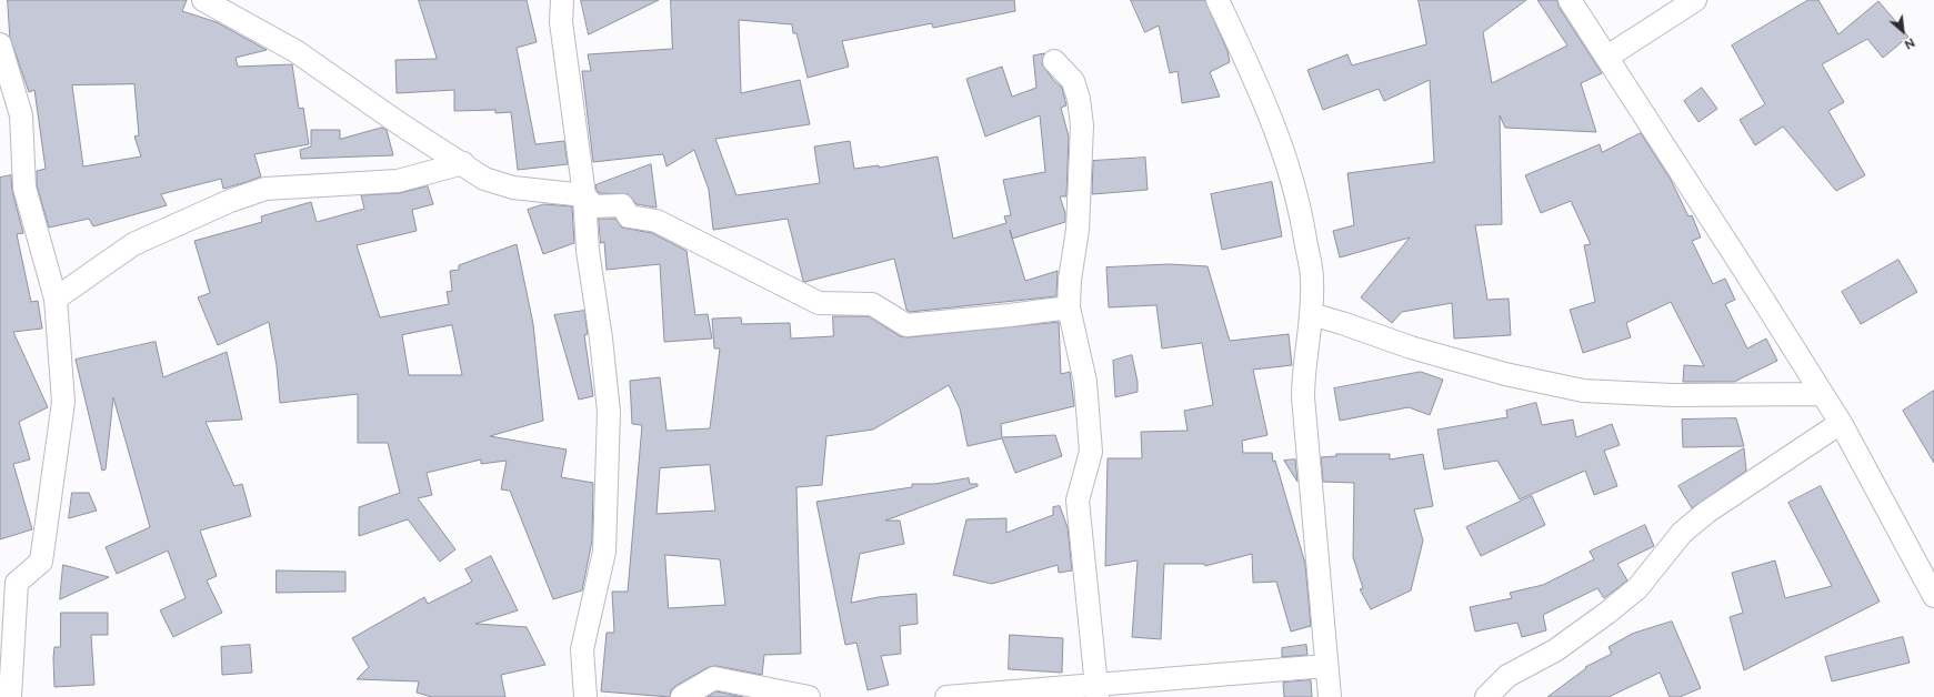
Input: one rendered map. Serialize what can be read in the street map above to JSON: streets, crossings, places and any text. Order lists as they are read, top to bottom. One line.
{"north":"bottom right"}
